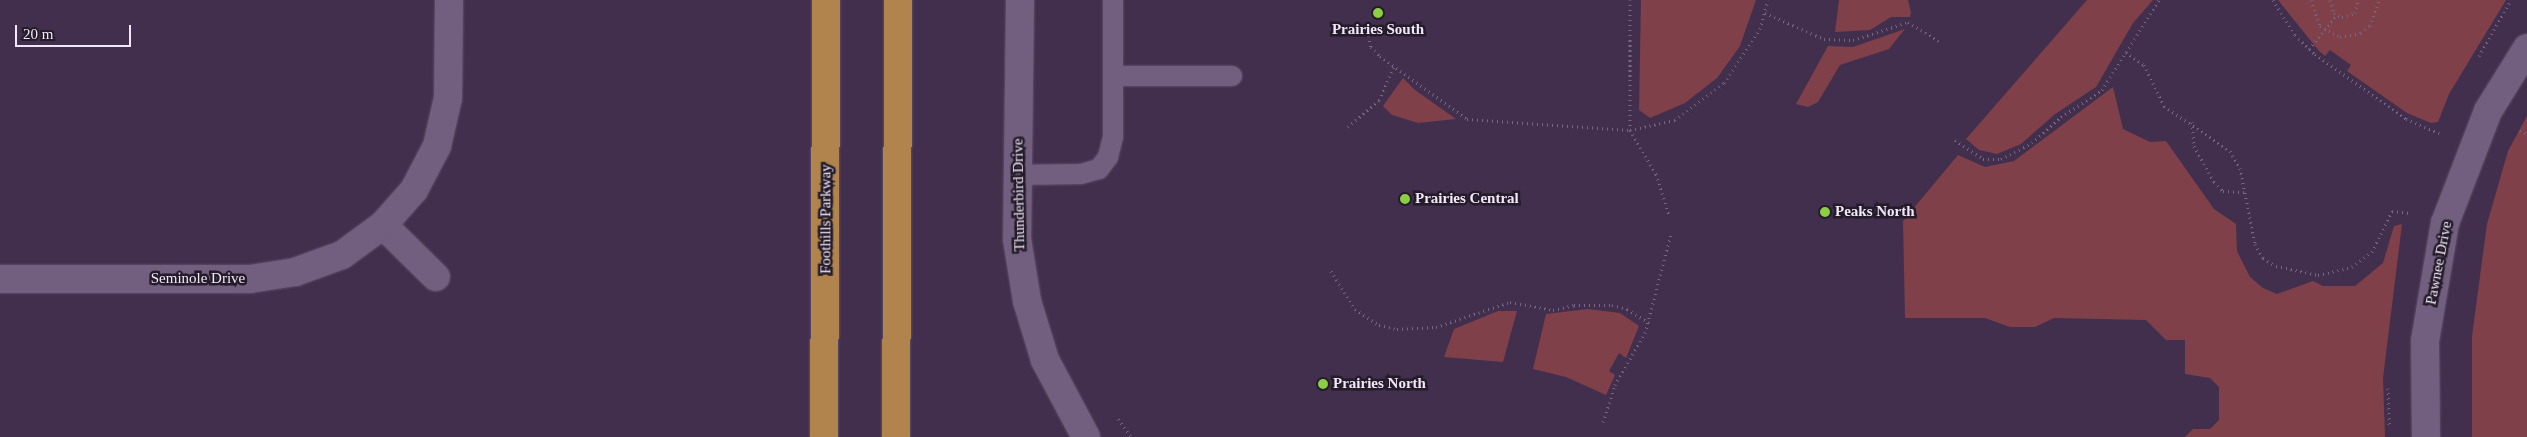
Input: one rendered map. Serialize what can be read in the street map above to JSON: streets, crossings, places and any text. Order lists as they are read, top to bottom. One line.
{"streets":{"highway":["Foothills Parkway"],"street":["Thunderbird Drive","Pawnee Drive","Seminole Drive"]},"places":["Prairies South","Prairies Central","Peaks North","Prairies North"],"scale_bar":"20 m"}
